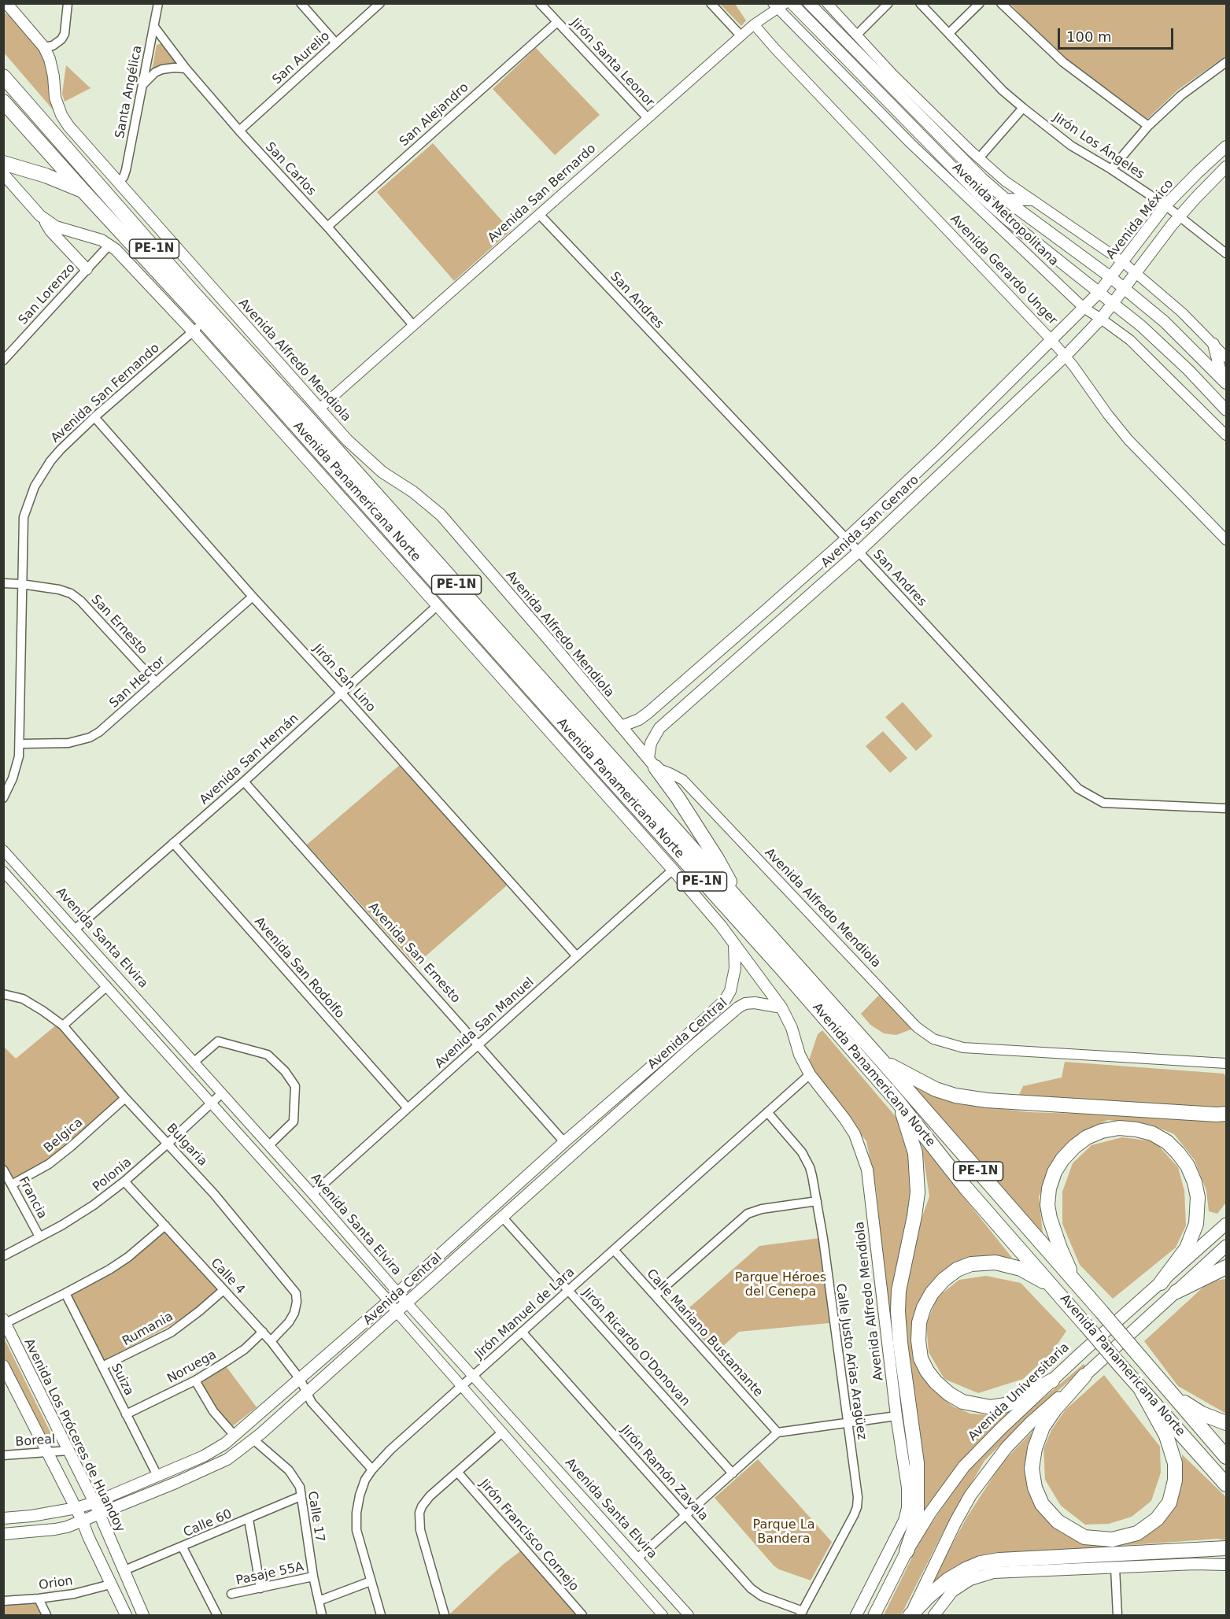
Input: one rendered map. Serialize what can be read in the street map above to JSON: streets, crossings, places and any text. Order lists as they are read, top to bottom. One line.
{"streets":{"highway":["PE-1N","Avenida Panamericana Norte"],"main road":["Avenida Metropolitana","Avenida México","Avenida Alfredo Mendiola","Avenida San Genaro","Avenida Central","Avenida Universitaria","Avenida Los Próceres de Huandoy"],"street":["San Aurelio","Jirón Santa Leonor","Santa Angélica","San Alejandro","Jirón Los Ángeles","San Carlos","Avenida San Bernardo","Avenida Gerardo Unger","San Lorenzo","San Andres","Avenida San Fernando","San Ernesto","Jirón San Lino","San Hector","Avenida San Hernán","Avenida Santa Elvira","Avenida San Ernesto","Avenida San Rodolfo","Avenida San Manuel","Belgica","Bulgaria","Polonia","Francia","Calle 4","Jirón Manuel de Lara","Rumania","Calle Mariano Bustamante","Jirón Ricardo O'Donovan","Calle Justo Arias Aragüez","Noruega","Suiza","Boreal","Jirón Ramón Zavala","Calle 17","Calle 60","Jirón Francisco Cornejo","Pasaje 55A","Orion"]},"crossings":[["San Aurelio","San Carlos"],["Jirón Santa Leonor","San Alejandro"],["Jirón Santa Leonor","Avenida San Bernardo"],["Santa Angélica","San Carlos"],["Santa Angélica","Avenida Alfredo Mendiola"],["San Alejandro","San Carlos"],["Jirón Los Ángeles","Avenida México"],["San Carlos","Avenida San Bernardo"],["Avenida San Bernardo","Avenida Metropolitana"],["Avenida San Bernardo","Avenida Gerardo Unger"],["Avenida San Bernardo","San Andres"],["Avenida San Bernardo","Avenida Alfredo Mendiola"],["Avenida Metropolitana","Avenida México"],["Avenida Metropolitana","Avenida San Genaro"],["Avenida México","Avenida San Genaro"],["Avenida Gerardo Unger","Avenida San Genaro"],["San Lorenzo","Avenida Alfredo Mendiola"],["San Andres","Avenida San Genaro"],["Avenida Alfredo Mendiola","Avenida San Fernando"],["Avenida Alfredo Mendiola","Avenida San Genaro"],["Avenida Alfredo Mendiola","Avenida San Hernán"],["Avenida Alfredo Mendiola","Avenida San Manuel"],["Avenida Alfredo Mendiola","Avenida Central"],["Avenida Alfredo Mendiola","Jirón Manuel de Lara"],["Avenida San Fernando","Avenida Panamericana Norte"],["Avenida San Fernando","San Ernesto"],["Avenida San Fernando","Jirón San Lino"],["Avenida San Fernando","San Hector"],["San Ernesto","San Hector"],["Jirón San Lino","San Hector"],["Jirón San Lino","Avenida San Hernán"],["Jirón San Lino","Avenida San Manuel"],["Avenida San Hernán","Avenida Santa Elvira"],["Avenida San Hernán","Avenida San Ernesto"],["Avenida San Hernán","Avenida San Rodolfo"],["Avenida Santa Elvira","Avenida San Manuel"],["Avenida Santa Elvira","Avenida Central"],["Avenida Santa Elvira","Polonia"],["Avenida Santa Elvira","Jirón Manuel de Lara"],["Avenida San Ernesto","Avenida San Manuel"],["Avenida San Ernesto","Avenida Central"],["Avenida San Rodolfo","Avenida San Manuel"],["Avenida Central","Calle 4"],["Avenida Central","Jirón Ricardo O'Donovan"],["Avenida Central","Suiza"],["Avenida Central","Avenida Los Próceres de Huandoy"],["Avenida Central","Calle 17"],["Belgica","Bulgaria"],["Belgica","Francia"],["Bulgaria","Polonia"],["Bulgaria","Calle 4"],["Polonia","Francia"],["Polonia","Calle 4"],["Calle 4","Jirón Manuel de Lara"],["Calle 4","Rumania"],["Calle 4","Noruega"],["Jirón Manuel de Lara","Calle Mariano Bustamante"],["Jirón Manuel de Lara","Jirón Ricardo O'Donovan"],["Jirón Manuel de Lara","Calle Justo Arias Aragüez"],["Jirón Manuel de Lara","Jirón Ramón Zavala"],["Rumania","Suiza"],["Calle Justo Arias Aragüez","Jirón Ramón Zavala"],["Noruega","Suiza"],["Avenida Los Próceres de Huandoy","Boreal"],["Avenida Los Próceres de Huandoy","Calle 60"],["Calle 17","Calle 60"],["Calle 17","Pasaje 55A"]],"parks":["Parque Héroes del Cenepa","Parque La Bandera"],"scale_bar":"100 m"}
